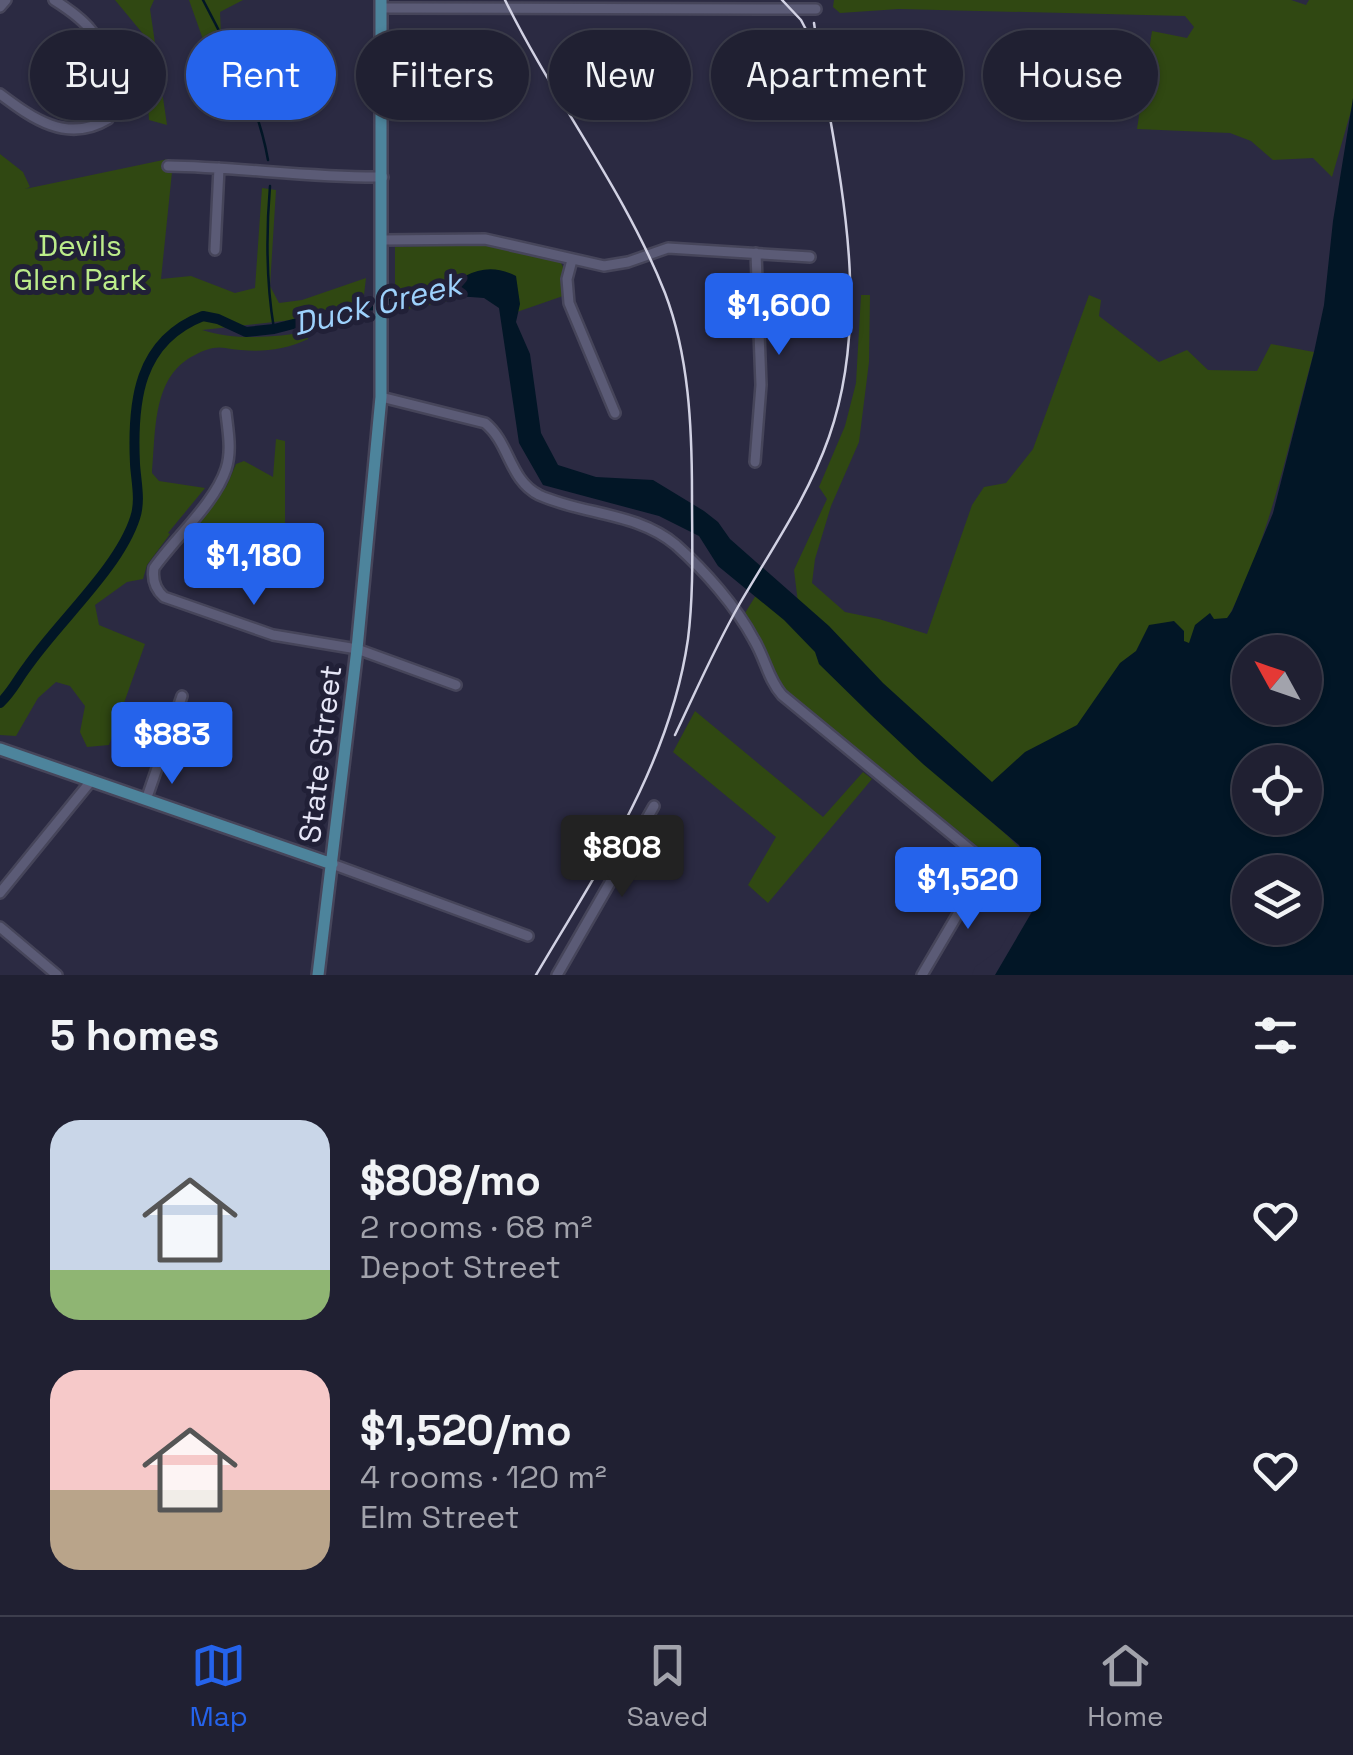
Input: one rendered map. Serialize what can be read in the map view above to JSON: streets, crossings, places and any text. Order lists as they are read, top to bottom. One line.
{"streets":{"main road":["State Street"]},"water":["Duck Creek"],"parks":["Devils Glen Park"],"north":"top left","page":{"chip":["Buy","Rent","Filters","New","Apartment","House"],"price":["$1,600","$1,180","$883","$808","$1,520"],"heading":"5 homes","list":[{"name":"$808/mo","note":"2 rooms · 68 m² · Depot Street"},{"name":"$1,520/mo","note":"4 rooms · 120 m² · Elm Street"}],"tabs":["Map","Saved","Home"]}}
